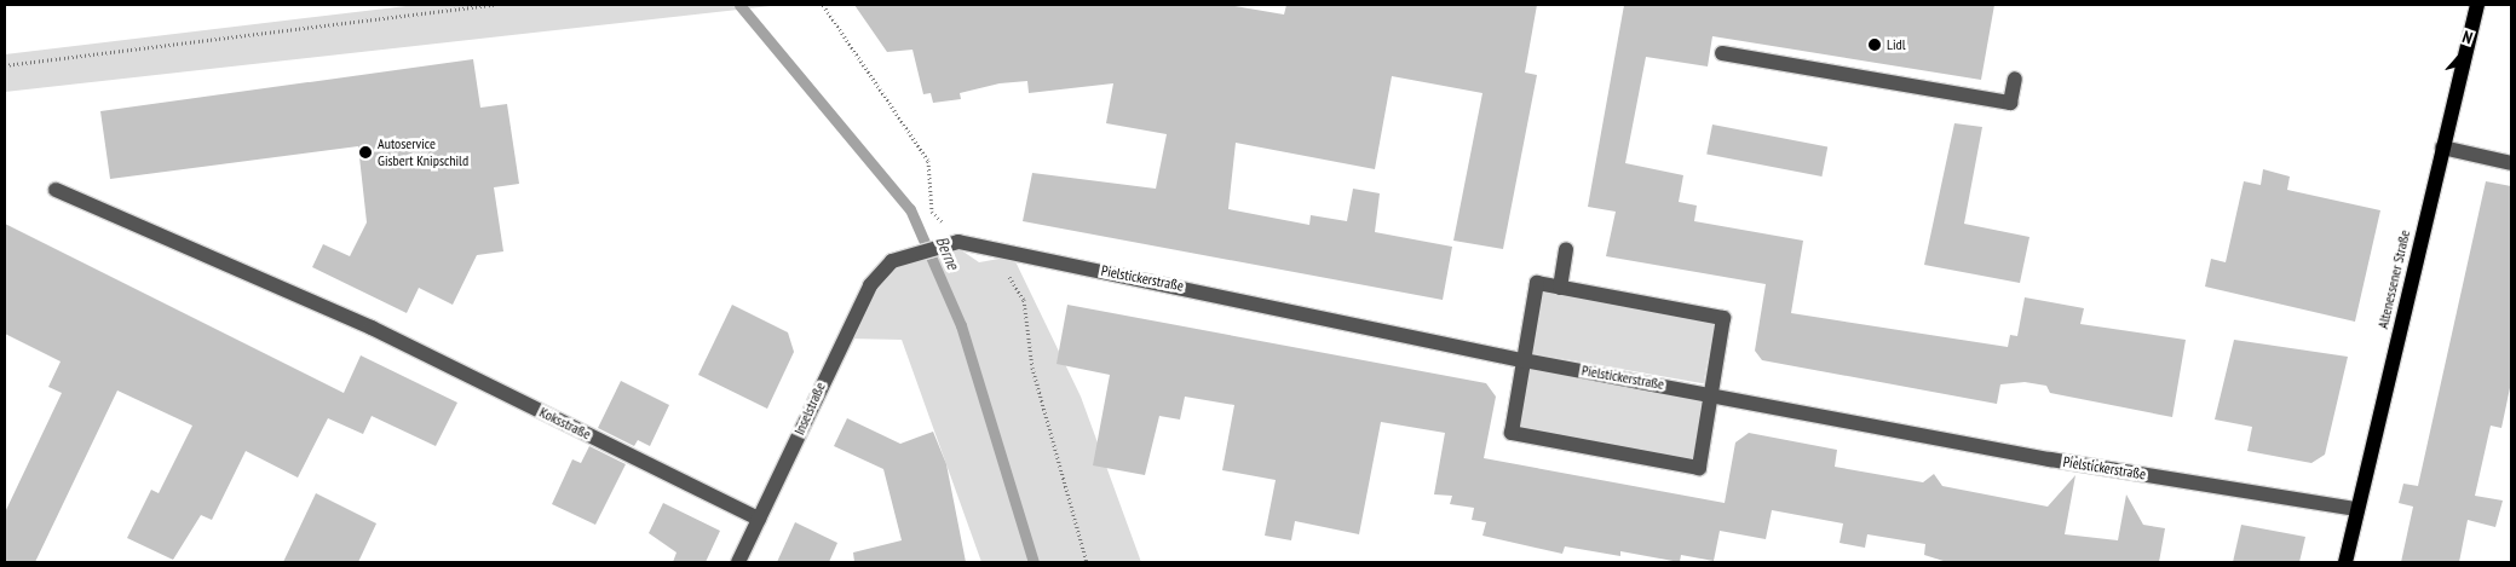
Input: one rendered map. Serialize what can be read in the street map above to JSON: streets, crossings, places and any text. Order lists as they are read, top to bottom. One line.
{"streets":{"main road":["Altenessener Straße"],"street":["Pielstickerstraße","Inselstraße","Koksstraße"]},"crossings":[["Pielstickerstraße","Altenessener Straße"],["Pielstickerstraße","Inselstraße"],["Inselstraße","Koksstraße"]],"water":["Berne"],"places":["Lidl","Autoservice Gisbert Knipschild"],"north":"top"}
